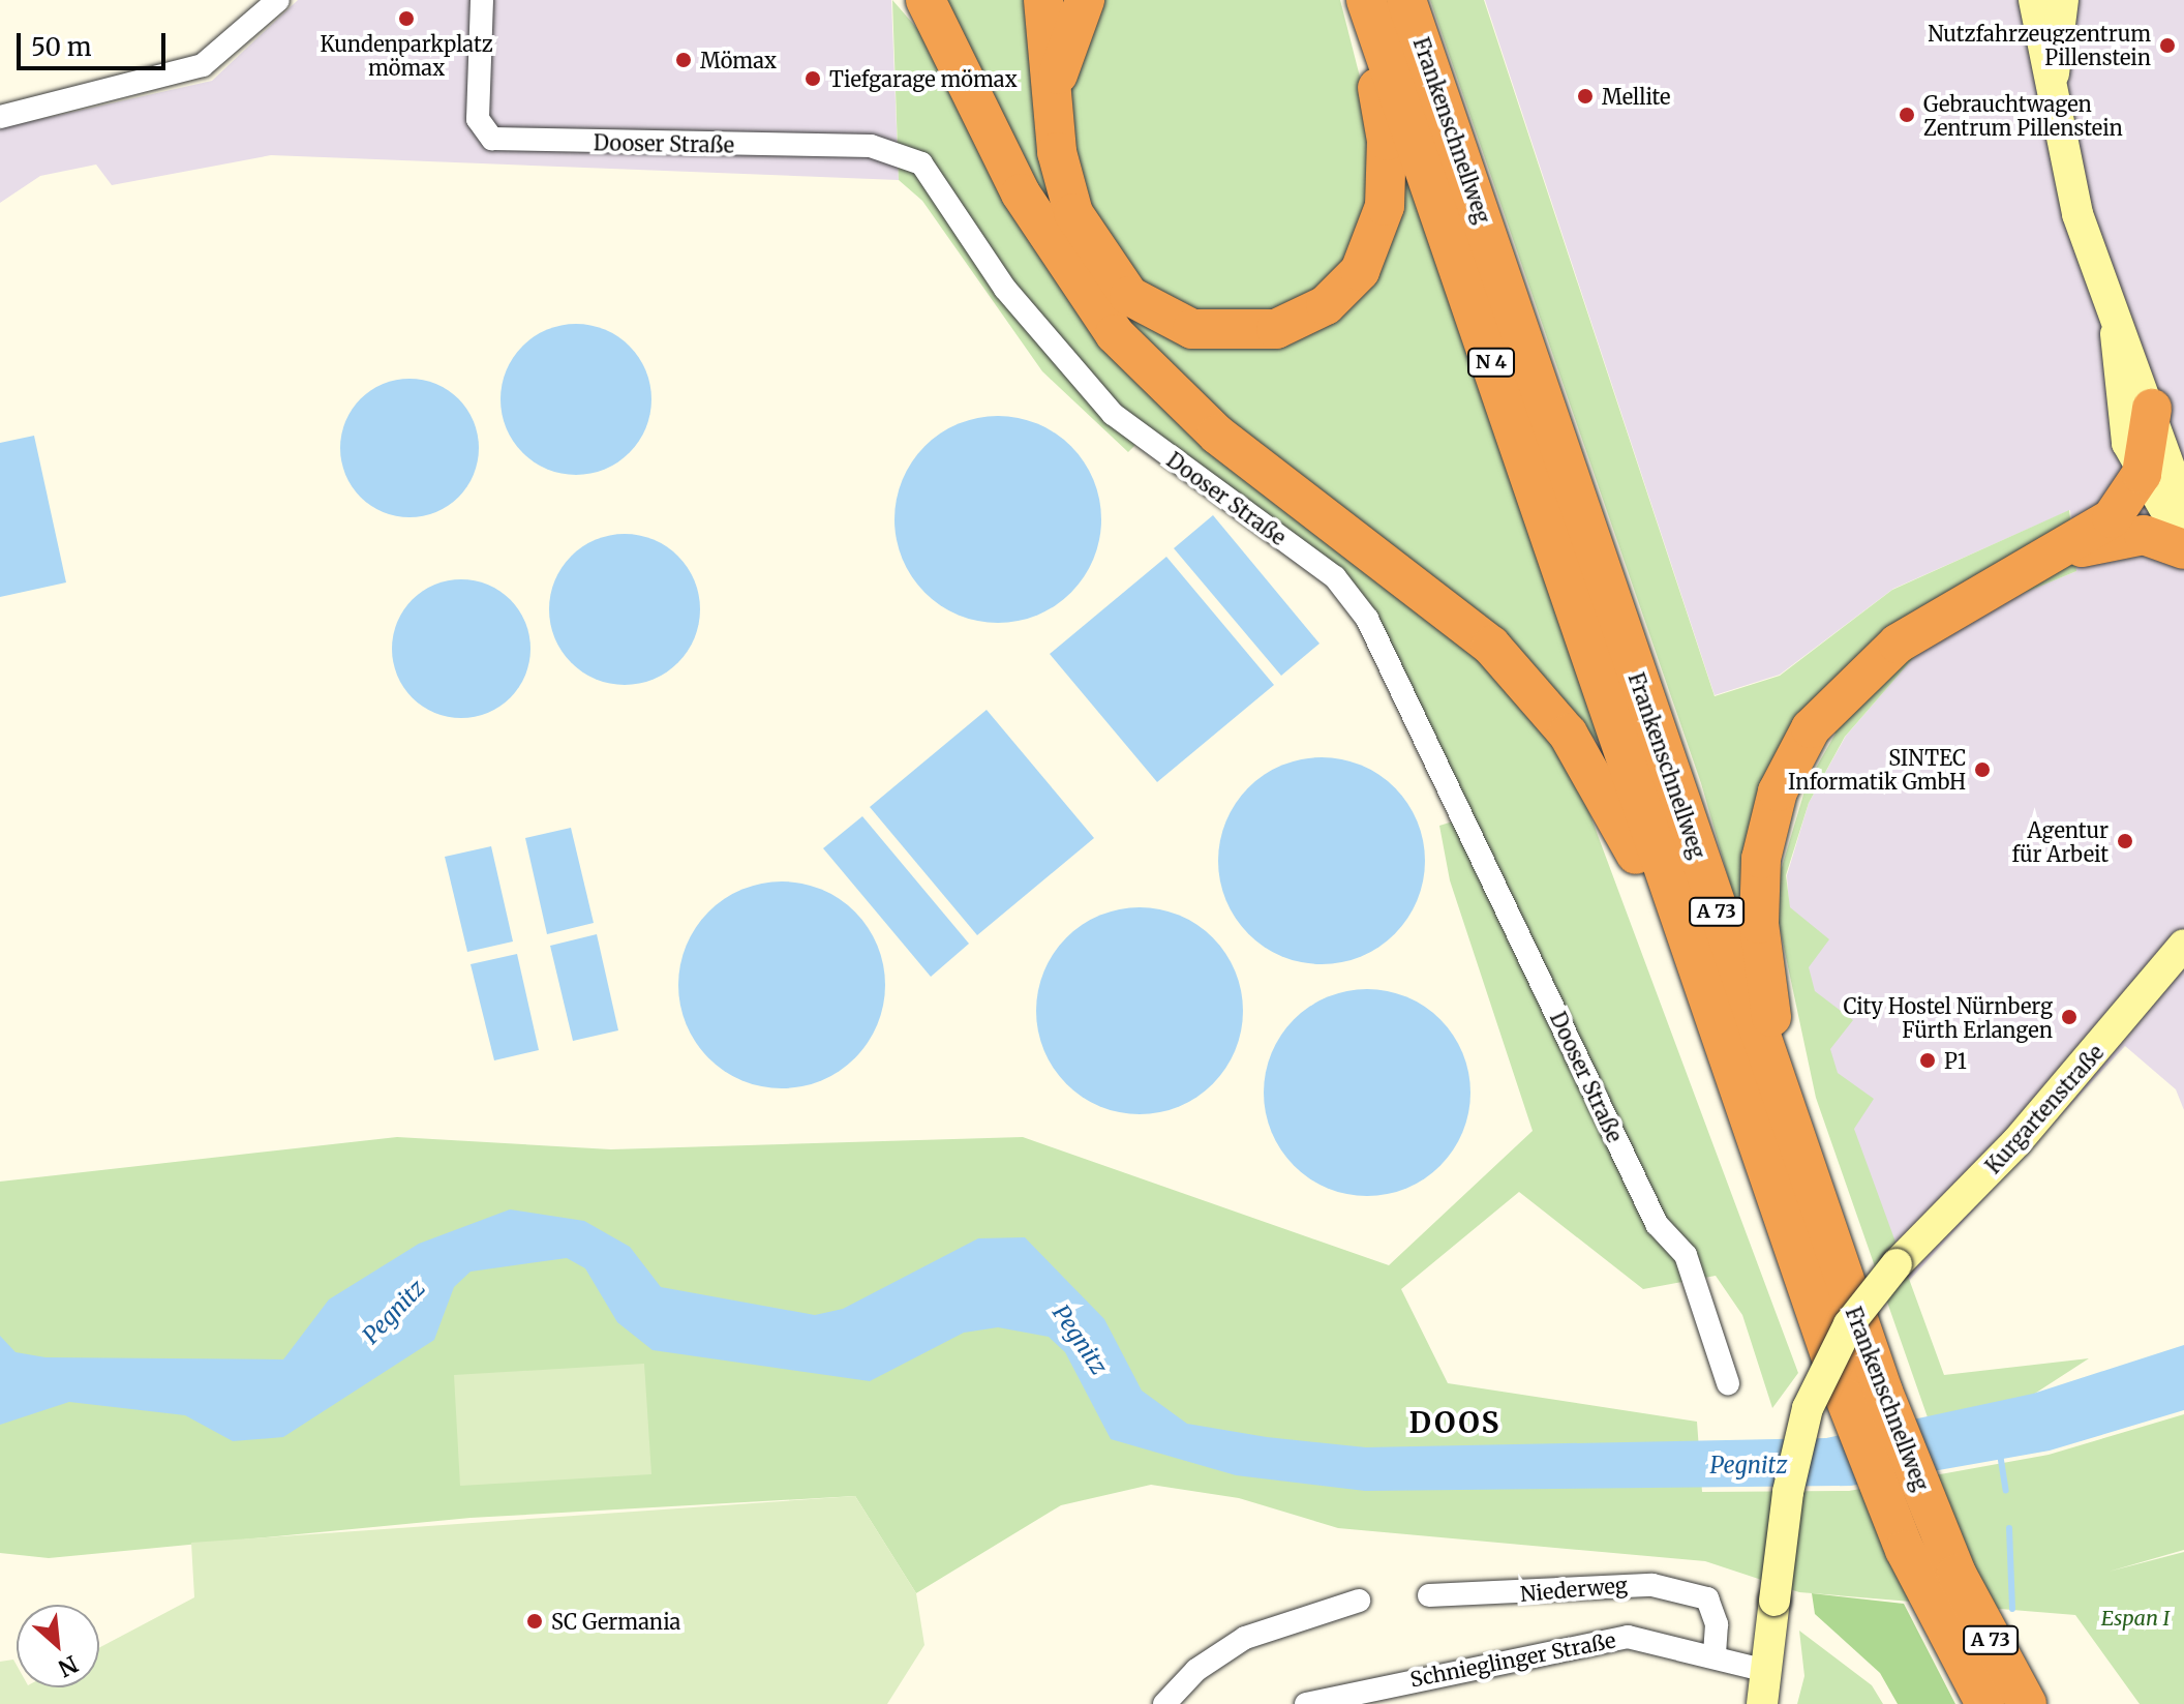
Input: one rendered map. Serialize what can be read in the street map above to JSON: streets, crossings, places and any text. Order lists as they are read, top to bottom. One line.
{"streets":{"highway":["Frankenschnellweg","N 4","A 73"],"main road":["Kurgartenstraße"],"street":["Dooser Straße","Niederweg","Schnieglinger Straße"]},"crossings":[["Kurgartenstraße","Schnieglinger Straße"],["Niederweg","Schnieglinger Straße"]],"districts":["DOOS"],"water":["Pegnitz"],"parks":["Espan I"],"places":["Kundenparkplatz mömax","Nutzfahrzeugzentrum Pillenstein","Mömax","Tiefgarage mömax","Mellite","Gebrauchtwagen Zentrum Pillenstein","SINTEC Informatik GmbH","Agentur für Arbeit","City Hostel Nürnberg Fürth Erlangen","P1","SC Germania"],"scale_bar":"50 m","north":"bottom right"}
